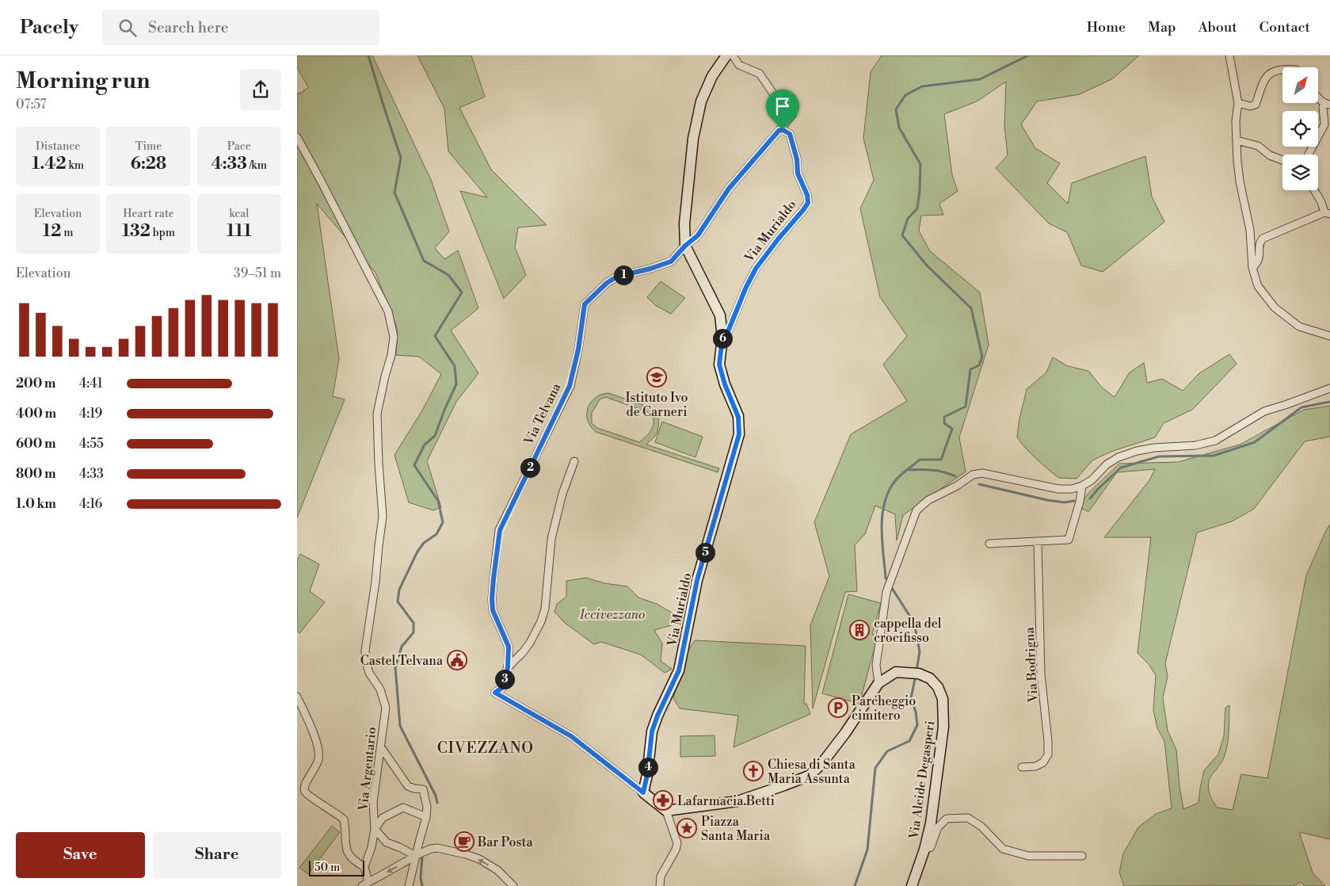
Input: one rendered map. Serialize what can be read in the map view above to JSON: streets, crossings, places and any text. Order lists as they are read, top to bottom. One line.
{"streets":{"street":["Via Murialdo","Via Telvana","Via Bodrigna","Via Argentario","Via Alcide Degasperi"]},"crossings":[["Via Murialdo","Via Telvana"],["Via Telvana","Via Alcide Degasperi"]],"districts":["CIVEZZANO"],"parks":["Iccivezzano"],"places":{"school or university":["Istituto Ivo de Carneri"],"building":["cappella del crocifisso"],"public building":["Castel Telvana"],"parking":["Parcheggio cimitero"],"church":["Chiesa di Santa Maria Assunta"],"pharmacy":["Lafarmacia.Betti"],"place":["Piazza Santa Maria"],"cafe":["Bar Posta"]},"scale_bar":"50 m","north":"top right","page":{"header":"Pacely","search":"Search here","nav":["Home","Map","About","Contact"],"heading":["Morning run","07:57"],"stats":[["Distance","1.42 km"],["Time","6:28"],["Pace","4:33 /km"],["Elevation","12 m"],["Heart rate","132 bpm"],["kcal","111"]],"chart":["Elevation","39–51 m"],"pins":["1","6","2","5","3","4"],"list":[{"name":"200 m","note":"4:41"},{"name":"400 m","note":"4:19"},{"name":"600 m","note":"4:55"},{"name":"800 m","note":"4:33"},{"name":"1.0 km","note":"4:16"}],"buttons":["Save","Share"],"scale":"50 m"}}
